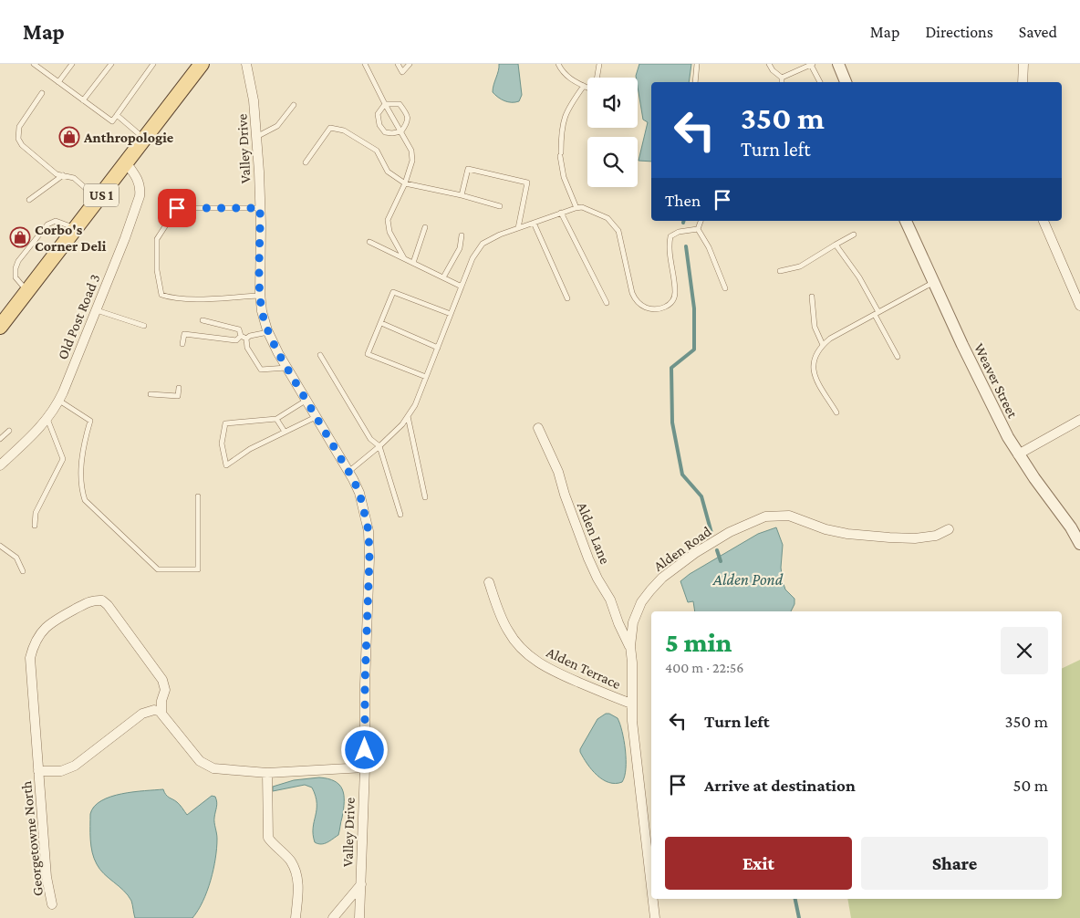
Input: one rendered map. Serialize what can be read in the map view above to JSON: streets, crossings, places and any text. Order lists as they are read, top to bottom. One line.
{"streets":{"main road":["US 1"],"street":["Valley Drive","Old Post Road 3","Weaver Street","Alden Lane","Alden Road","Alden Terrace","Georgetowne North"]},"crossings":[["US 1","Old Post Road 3"],["Alden Lane","Alden Road"],["Alden Road","Alden Terrace"]],"water":["Alden Pond"],"places":{"shop":["Anthropologie","Corbo's Corner Deli"]},"page":{"header":"Map","nav":["Map","Directions","Saved"],"turn":["350 m","Turn left"],"then":"Then","heading":["5 min","400 m · 22:56"],"list":[{"name":"Turn left","value":"350 m"},{"name":"Arrive at destination","value":"50 m"}],"buttons":["Exit","Share"]}}
